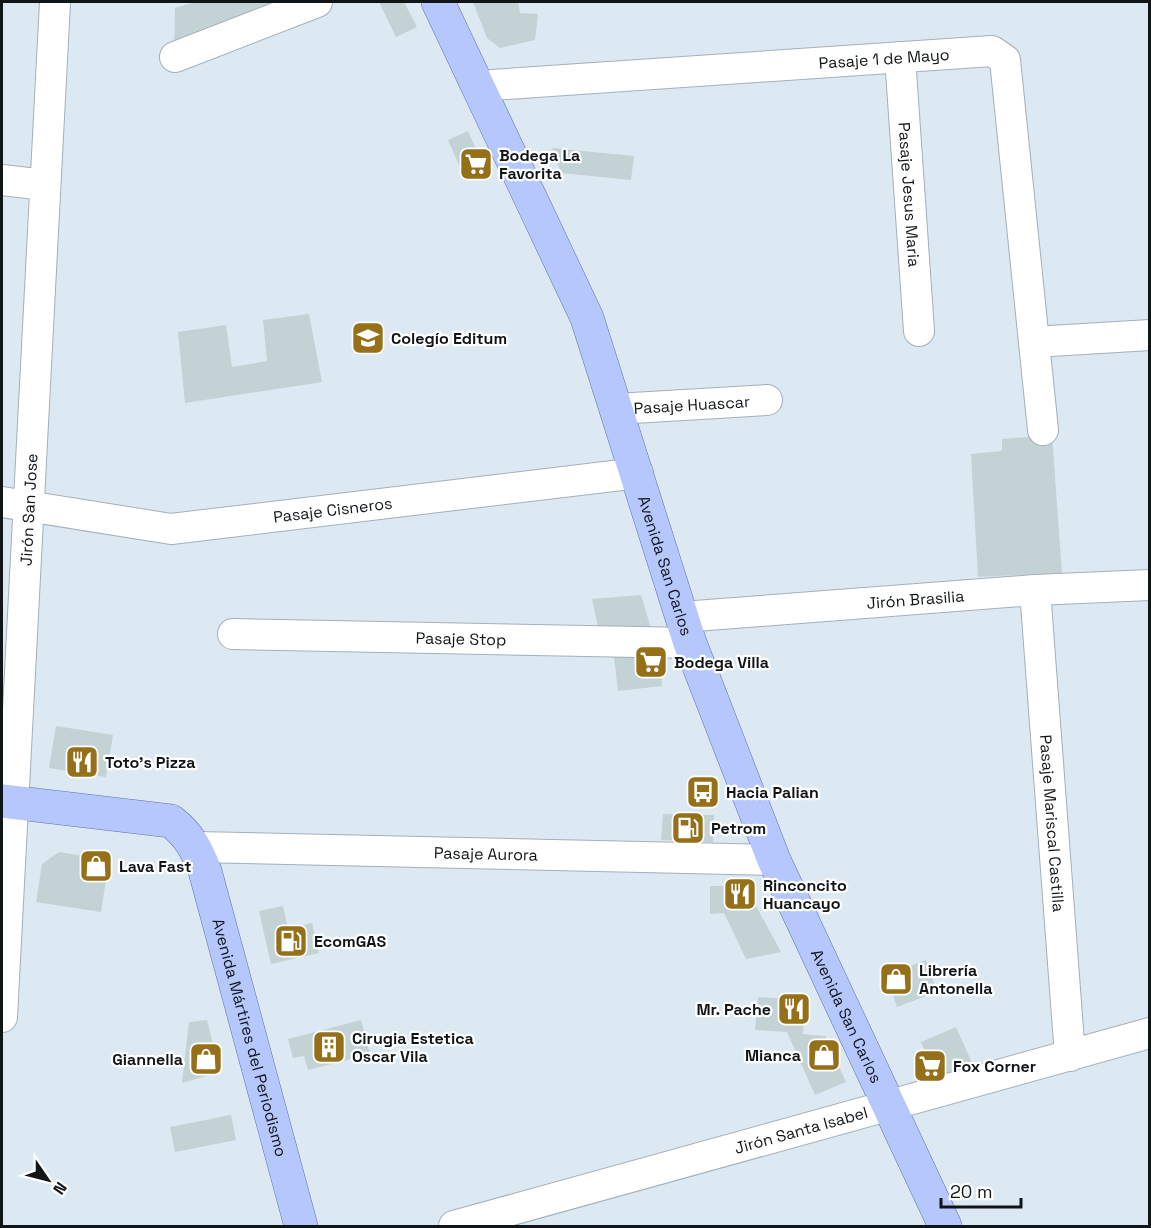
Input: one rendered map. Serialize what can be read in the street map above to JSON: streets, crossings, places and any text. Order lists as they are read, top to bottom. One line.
{"streets":{"main road":["Avenida San Carlos","Avenida Mártires del Periodismo"],"street":["Pasaje 1 de Mayo","Pasaje Jesus Maria","Pasaje Huascar","Jirón San Jose","Pasaje Cisneros","Jirón Brasilia","Pasaje Stop","Pasaje Mariscal Castilla","Pasaje Aurora","Jirón Santa Isabel"]},"crossings":[["Pasaje 1 de Mayo","Pasaje Jesus Maria"],["Pasaje 1 de Mayo","Avenida San Carlos"],["Pasaje Huascar","Avenida San Carlos"],["Jirón San Jose","Pasaje Cisneros"],["Pasaje Cisneros","Avenida San Carlos"],["Avenida San Carlos","Jirón Brasilia"],["Avenida San Carlos","Pasaje Stop"],["Avenida San Carlos","Pasaje Aurora"],["Avenida San Carlos","Jirón Santa Isabel"],["Jirón Brasilia","Pasaje Stop"],["Jirón Brasilia","Pasaje Mariscal Castilla"],["Pasaje Mariscal Castilla","Jirón Santa Isabel"],["Pasaje Aurora","Avenida Mártires del Periodismo"]],"places":{"supermarket":["Bodega La Favorita","Bodega Villa","Fox Corner"],"school or university":["Colegío Editum"],"restaurant":["Toto's Pizza","Rinconcito Huancayo","Mr. Pache"],"bus stop":["Hacia Palian"],"fuel station":["Petrom","EcomGAS"],"shop":["Lava Fast","Librería Antonella","Mianca","Giannella"],"building":["Cirugia Estetica Oscar Vila"]},"scale_bar":"20 m","north":"bottom right"}
